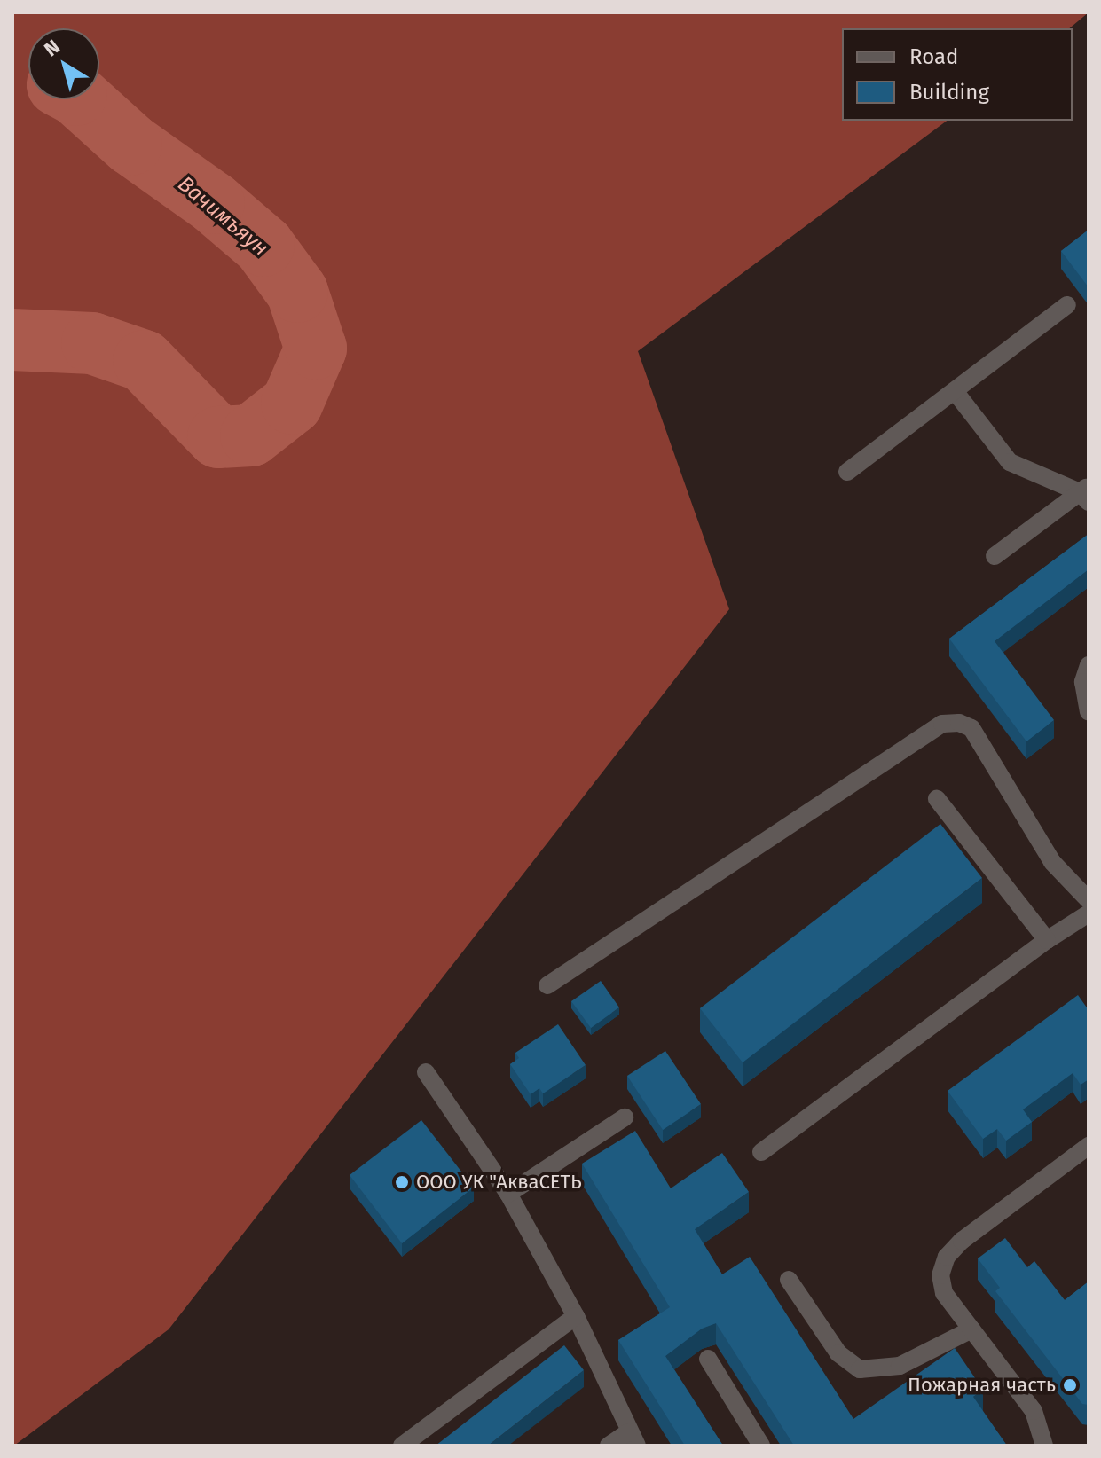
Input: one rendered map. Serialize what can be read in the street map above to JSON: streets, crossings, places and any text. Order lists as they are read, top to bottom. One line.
{"water":["Вачимъяун"],"places":["ООО УК \"АкваСЕТЬ","Пожарная часть"],"legend":["Road","Building"],"north":"top left"}
